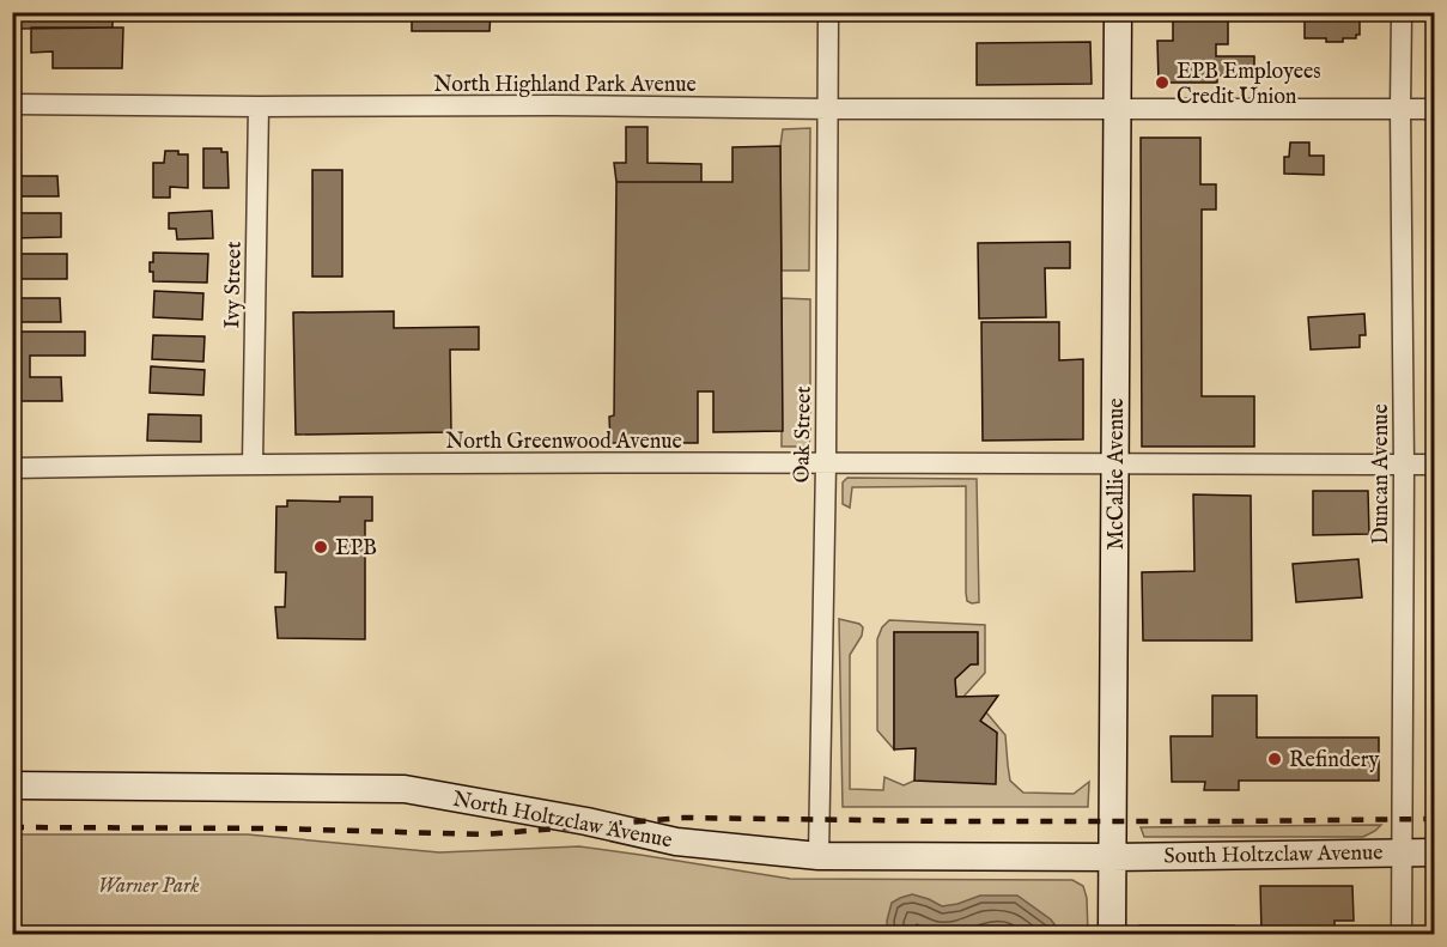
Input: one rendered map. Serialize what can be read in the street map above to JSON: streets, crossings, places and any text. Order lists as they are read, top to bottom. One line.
{"streets":{"main road":["McCallie Avenue","North Holtzclaw Avenue","South Holtzclaw Avenue"],"street":["North Highland Park Avenue","Ivy Street","Oak Street","North Greenwood Avenue","Duncan Avenue"]},"crossings":[["North Highland Park Avenue","Ivy Street"],["North Highland Park Avenue","Oak Street"],["North Highland Park Avenue","McCallie Avenue"],["North Highland Park Avenue","Duncan Avenue"],["Ivy Street","North Greenwood Avenue"],["Oak Street","North Greenwood Avenue"],["Oak Street","North Holtzclaw Avenue"],["North Greenwood Avenue","McCallie Avenue"],["North Greenwood Avenue","Duncan Avenue"],["McCallie Avenue","North Holtzclaw Avenue"],["McCallie Avenue","South Holtzclaw Avenue"],["Duncan Avenue","South Holtzclaw Avenue"],["North Holtzclaw Avenue","South Holtzclaw Avenue"]],"parks":["Warner Park"],"places":["EPB Employees Credit Union","EPB","Refindery"]}
